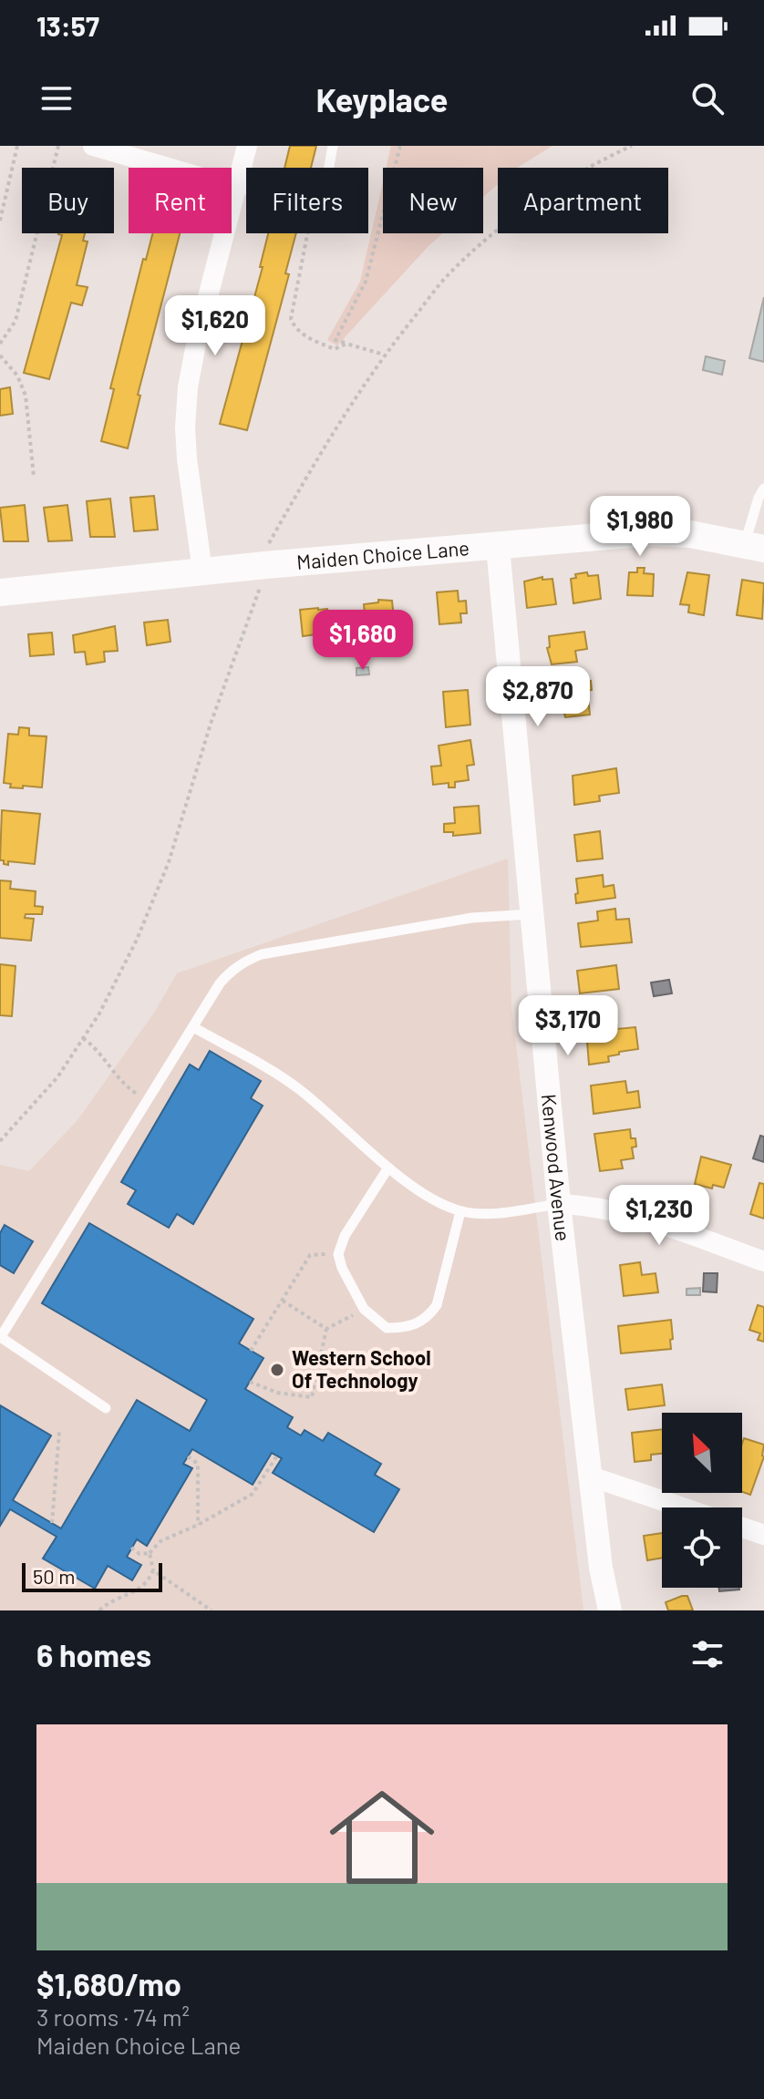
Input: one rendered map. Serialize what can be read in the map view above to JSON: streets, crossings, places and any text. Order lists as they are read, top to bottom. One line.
{"streets":{"main road":["Maiden Choice Lane"],"street":["Kenwood Avenue"]},"crossings":[["Maiden Choice Lane","Kenwood Avenue"]],"places":["Western School Of Technology"],"scale_bar":"50 m","north":"top left","page":{"status":"13:57","header":"Keyplace","chip":["Buy","Rent","Filters","New","Apartment"],"price":["$1,620","$1,980","$1,680","$2,870","$3,170","$1,230"],"scale":"50 m","heading":"6 homes","list":[{"name":"$1,680/mo","note":"3 rooms · 74 m² · Maiden Choice Lane"}]}}
